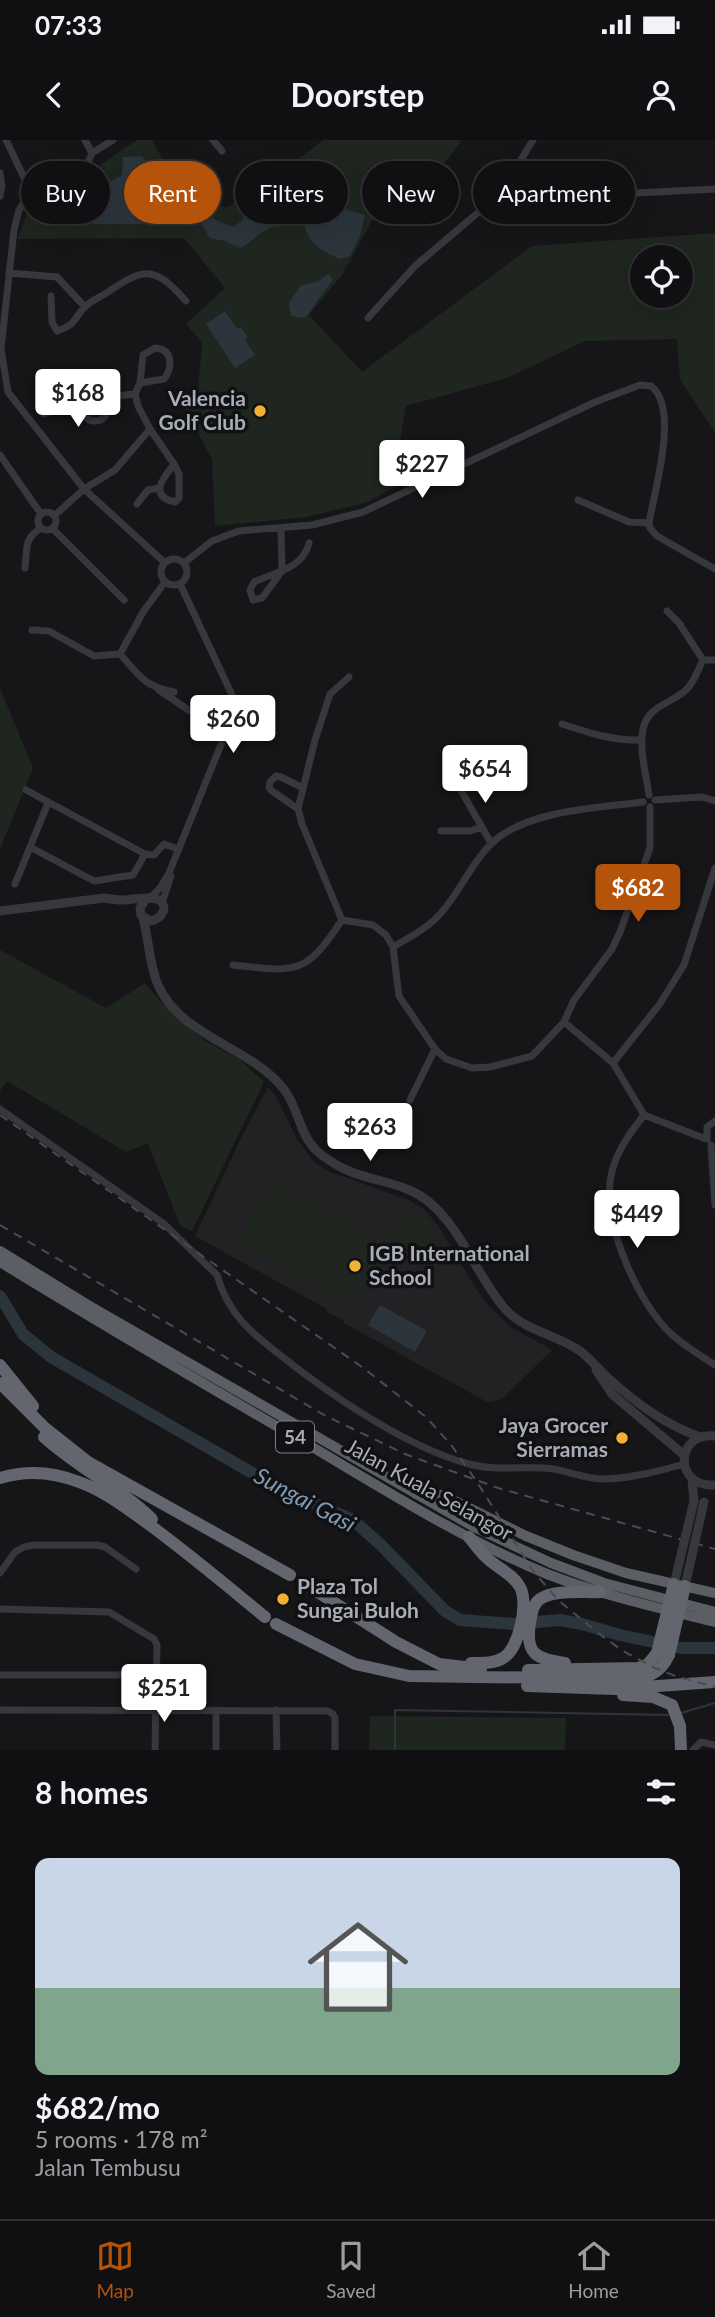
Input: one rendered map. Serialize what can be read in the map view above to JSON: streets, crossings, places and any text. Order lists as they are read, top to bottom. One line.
{"streets":{"highway":["54","Jalan Kuala Selangor"]},"water":["Sungai Gasi"],"places":["Valencia Golf Club","IGB International School","Jaya Grocer Sierramas","Plaza Tol Sungai Buloh"],"page":{"status":"07:33","header":"Doorstep","chip":["Buy","Rent","Filters","New","Apartment"],"price":["$168","$227","$260","$654","$682","$263","$449","$251"],"heading":"8 homes","list":[{"name":"$682/mo","note":"5 rooms · 178 m² · Jalan Tembusu"}],"tabs":["Map","Saved","Home"]}}
